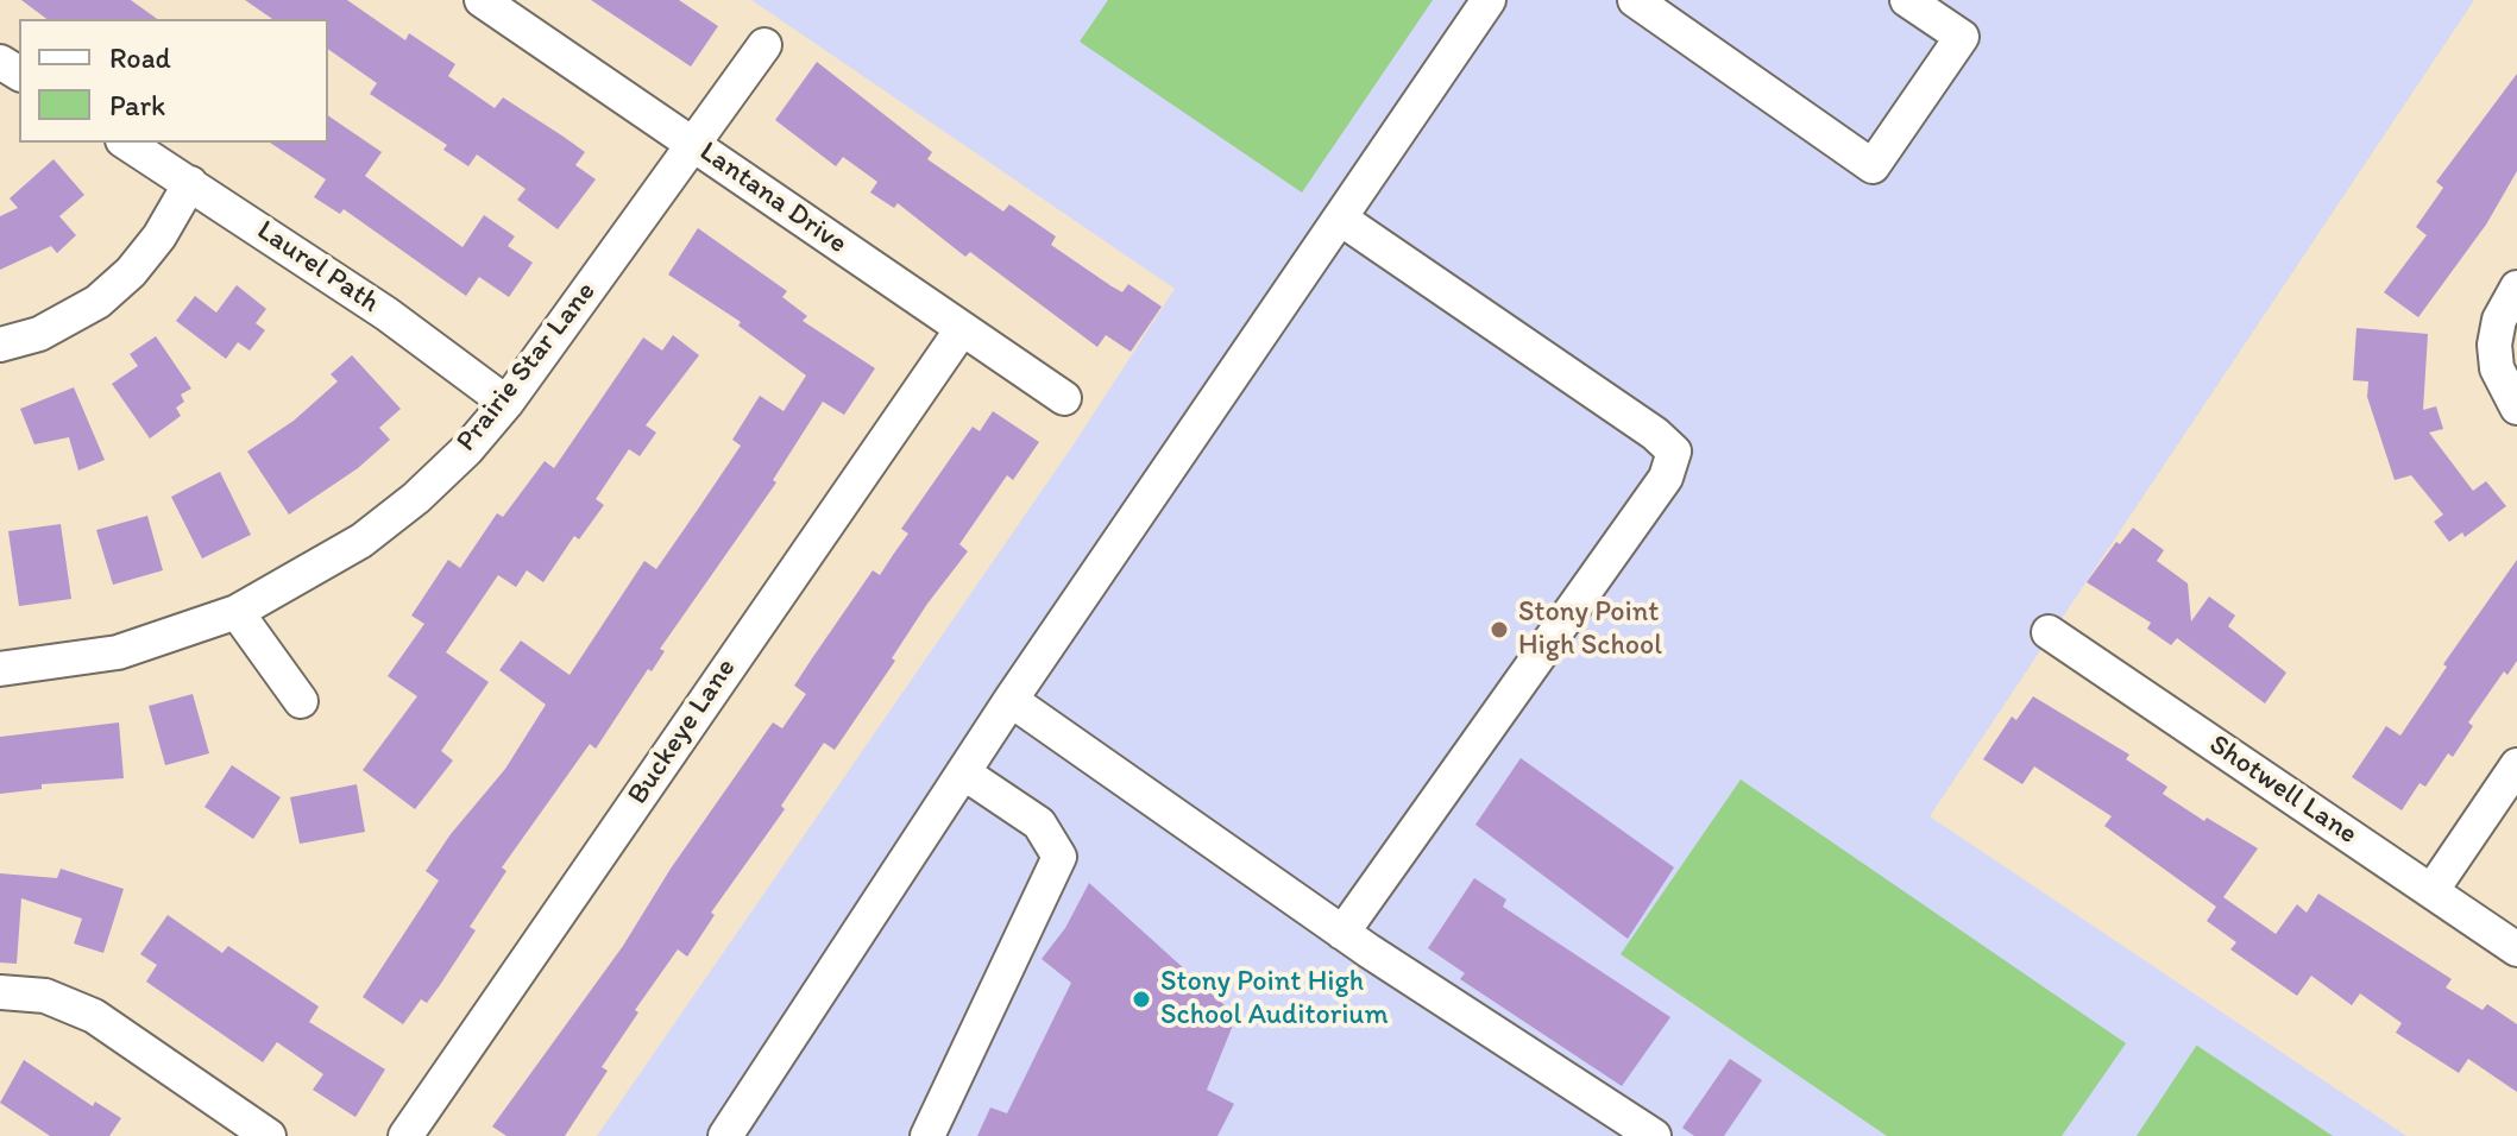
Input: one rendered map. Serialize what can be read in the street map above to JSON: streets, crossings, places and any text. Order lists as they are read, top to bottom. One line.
{"streets":{"street":["Lantana Drive","Laurel Path","Prairie Star Lane","Buckeye Lane","Shotwell Lane"]},"crossings":[["Lantana Drive","Prairie Star Lane"],["Lantana Drive","Buckeye Lane"],["Laurel Path","Prairie Star Lane"]],"places":["Stony Point High School","Stony Point High School Auditorium"],"legend":["Road","Park"]}
